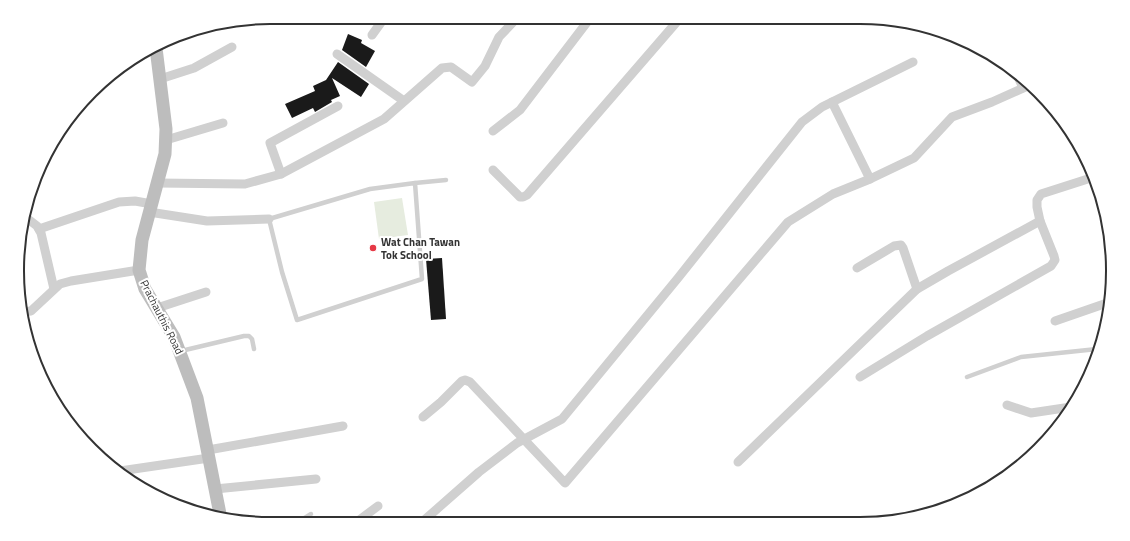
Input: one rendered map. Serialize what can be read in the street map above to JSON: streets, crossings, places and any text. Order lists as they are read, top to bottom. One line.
{"streets":{"street":["Prachauthis Road"]},"places":["Wat Chan Tawan Tok School"]}
